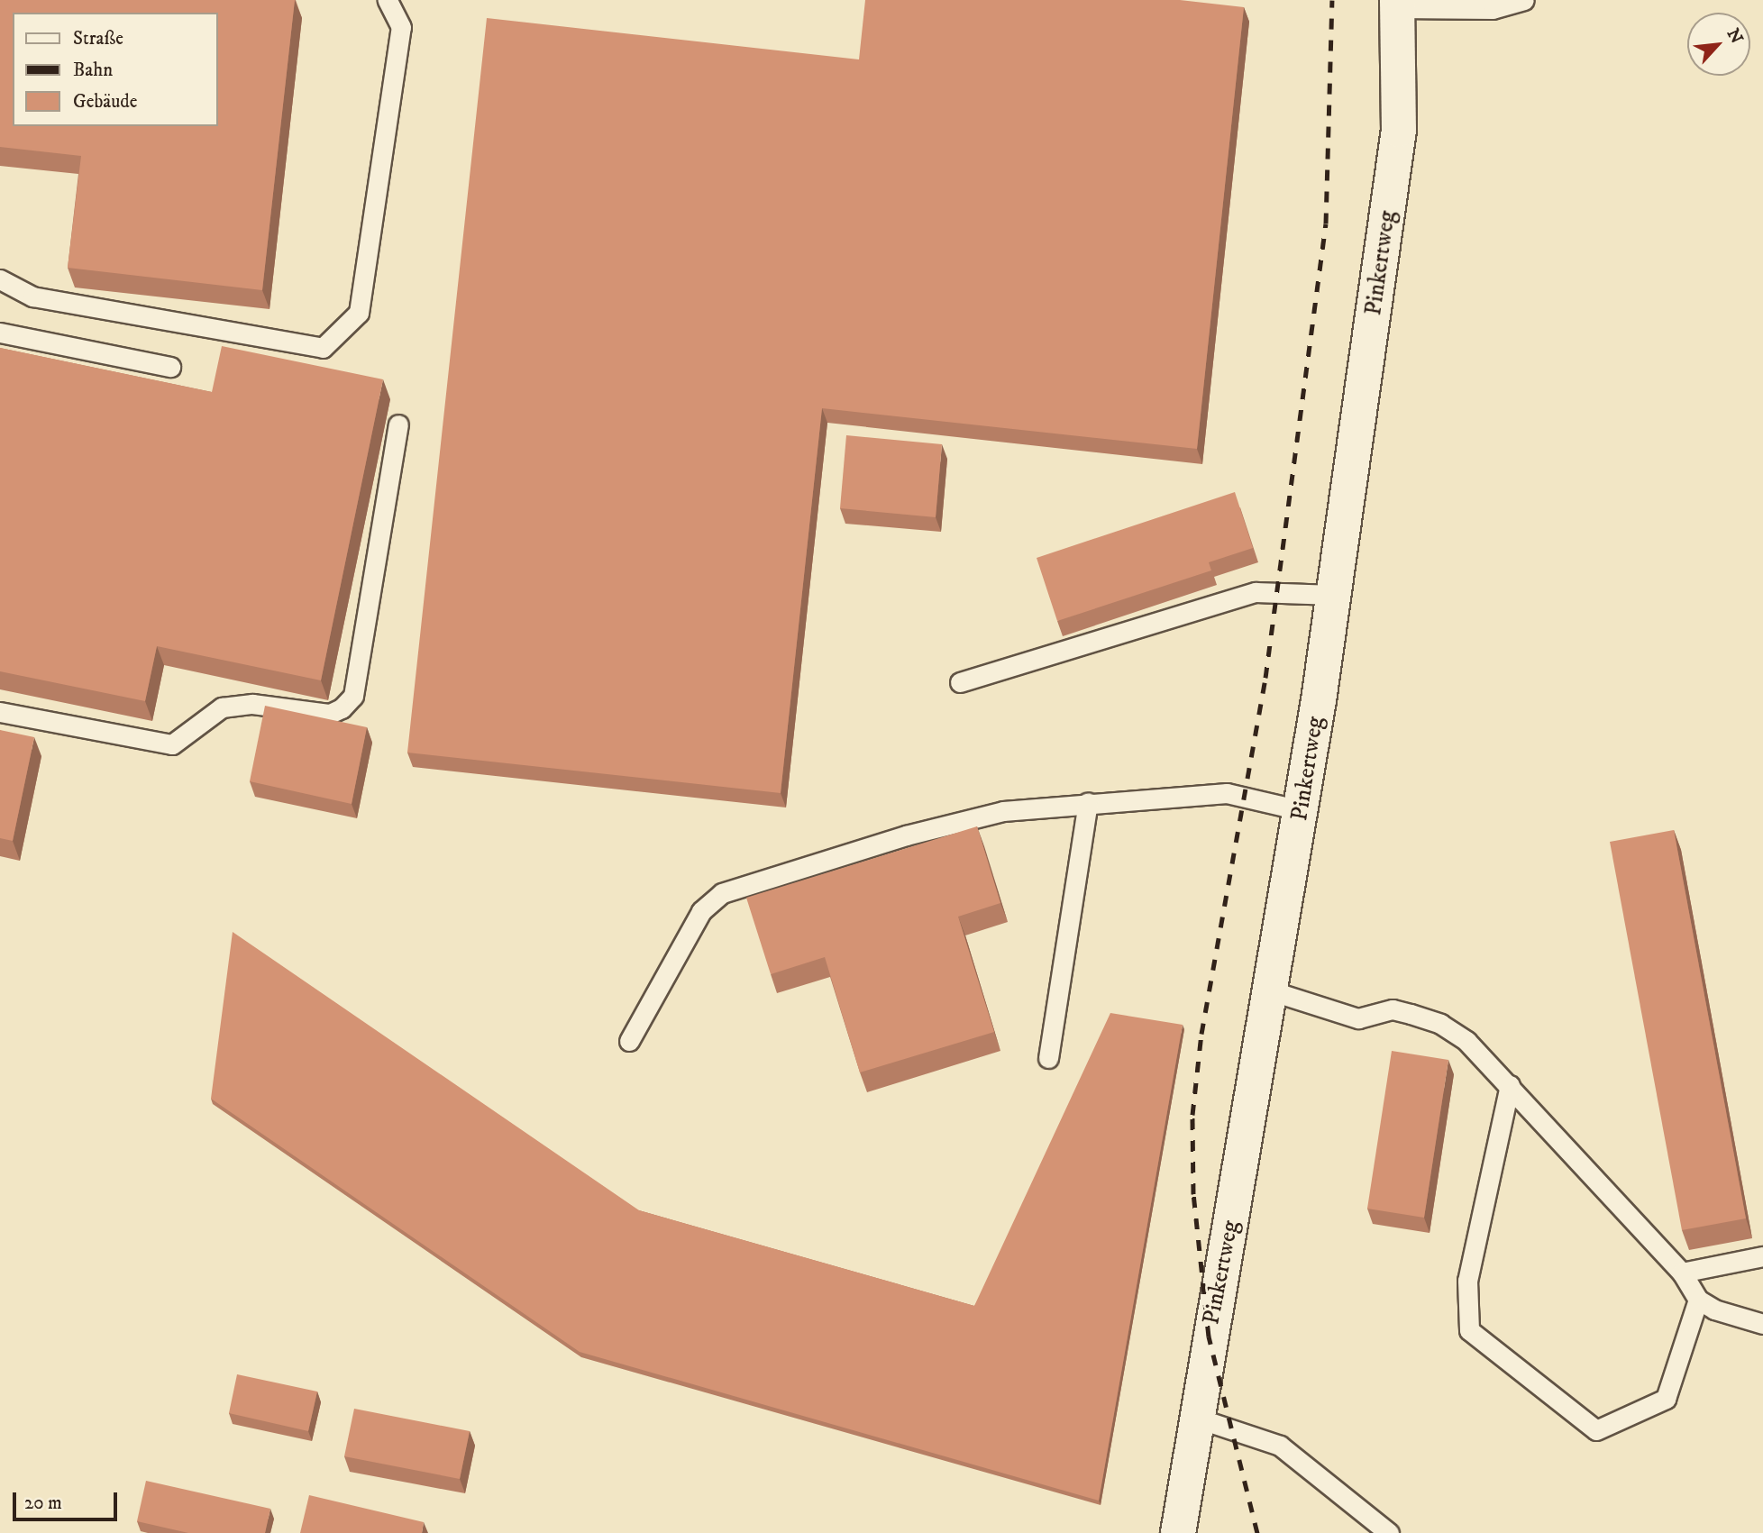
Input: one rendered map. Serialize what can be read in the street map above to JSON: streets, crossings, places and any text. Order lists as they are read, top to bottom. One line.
{"streets":{"street":["Pinkertweg"]},"legend":["Straße","Bahn","Gebäude"],"scale_bar":"20 m","north":"top right"}
